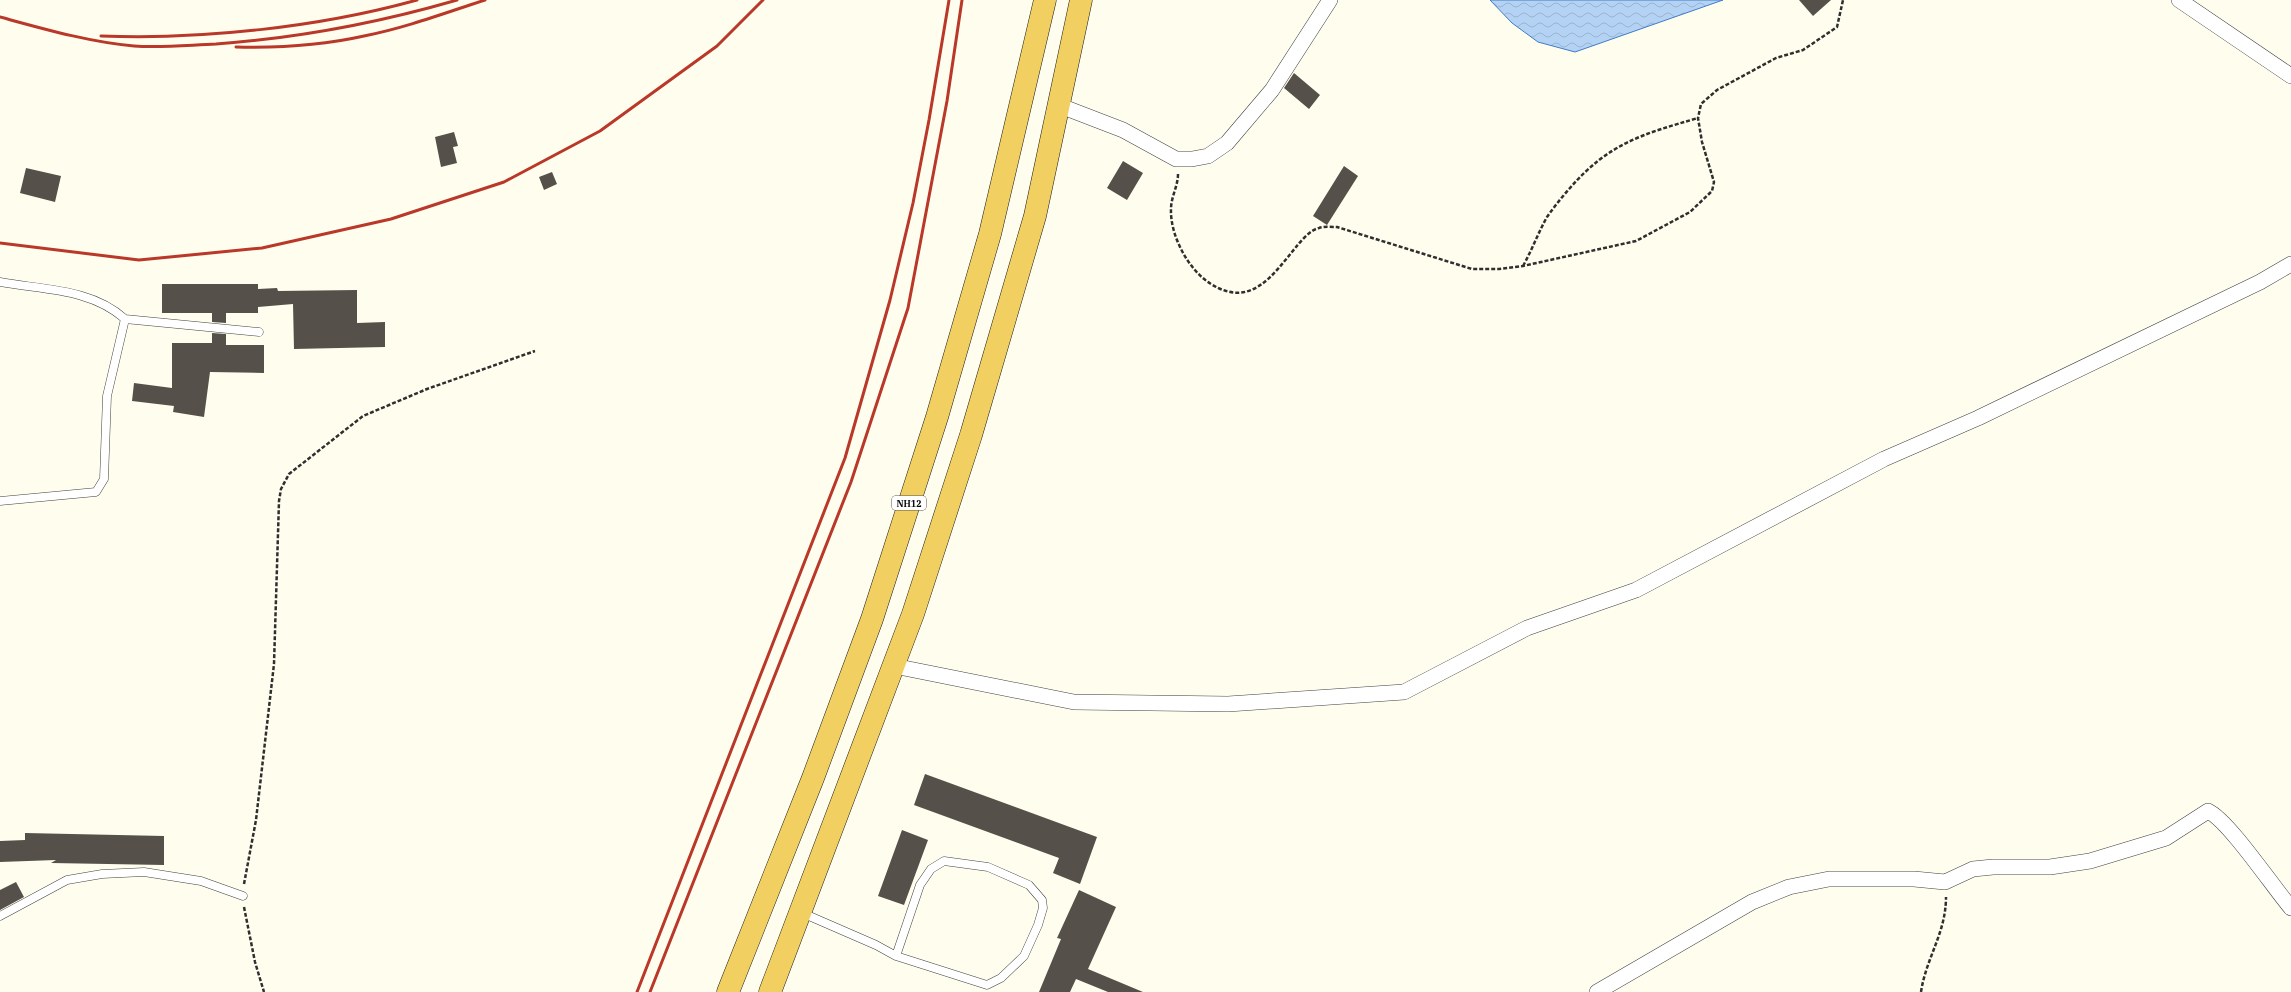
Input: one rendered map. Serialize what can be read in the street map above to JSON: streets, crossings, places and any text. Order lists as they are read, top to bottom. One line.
{"streets":{"highway":["NH12"]}}
